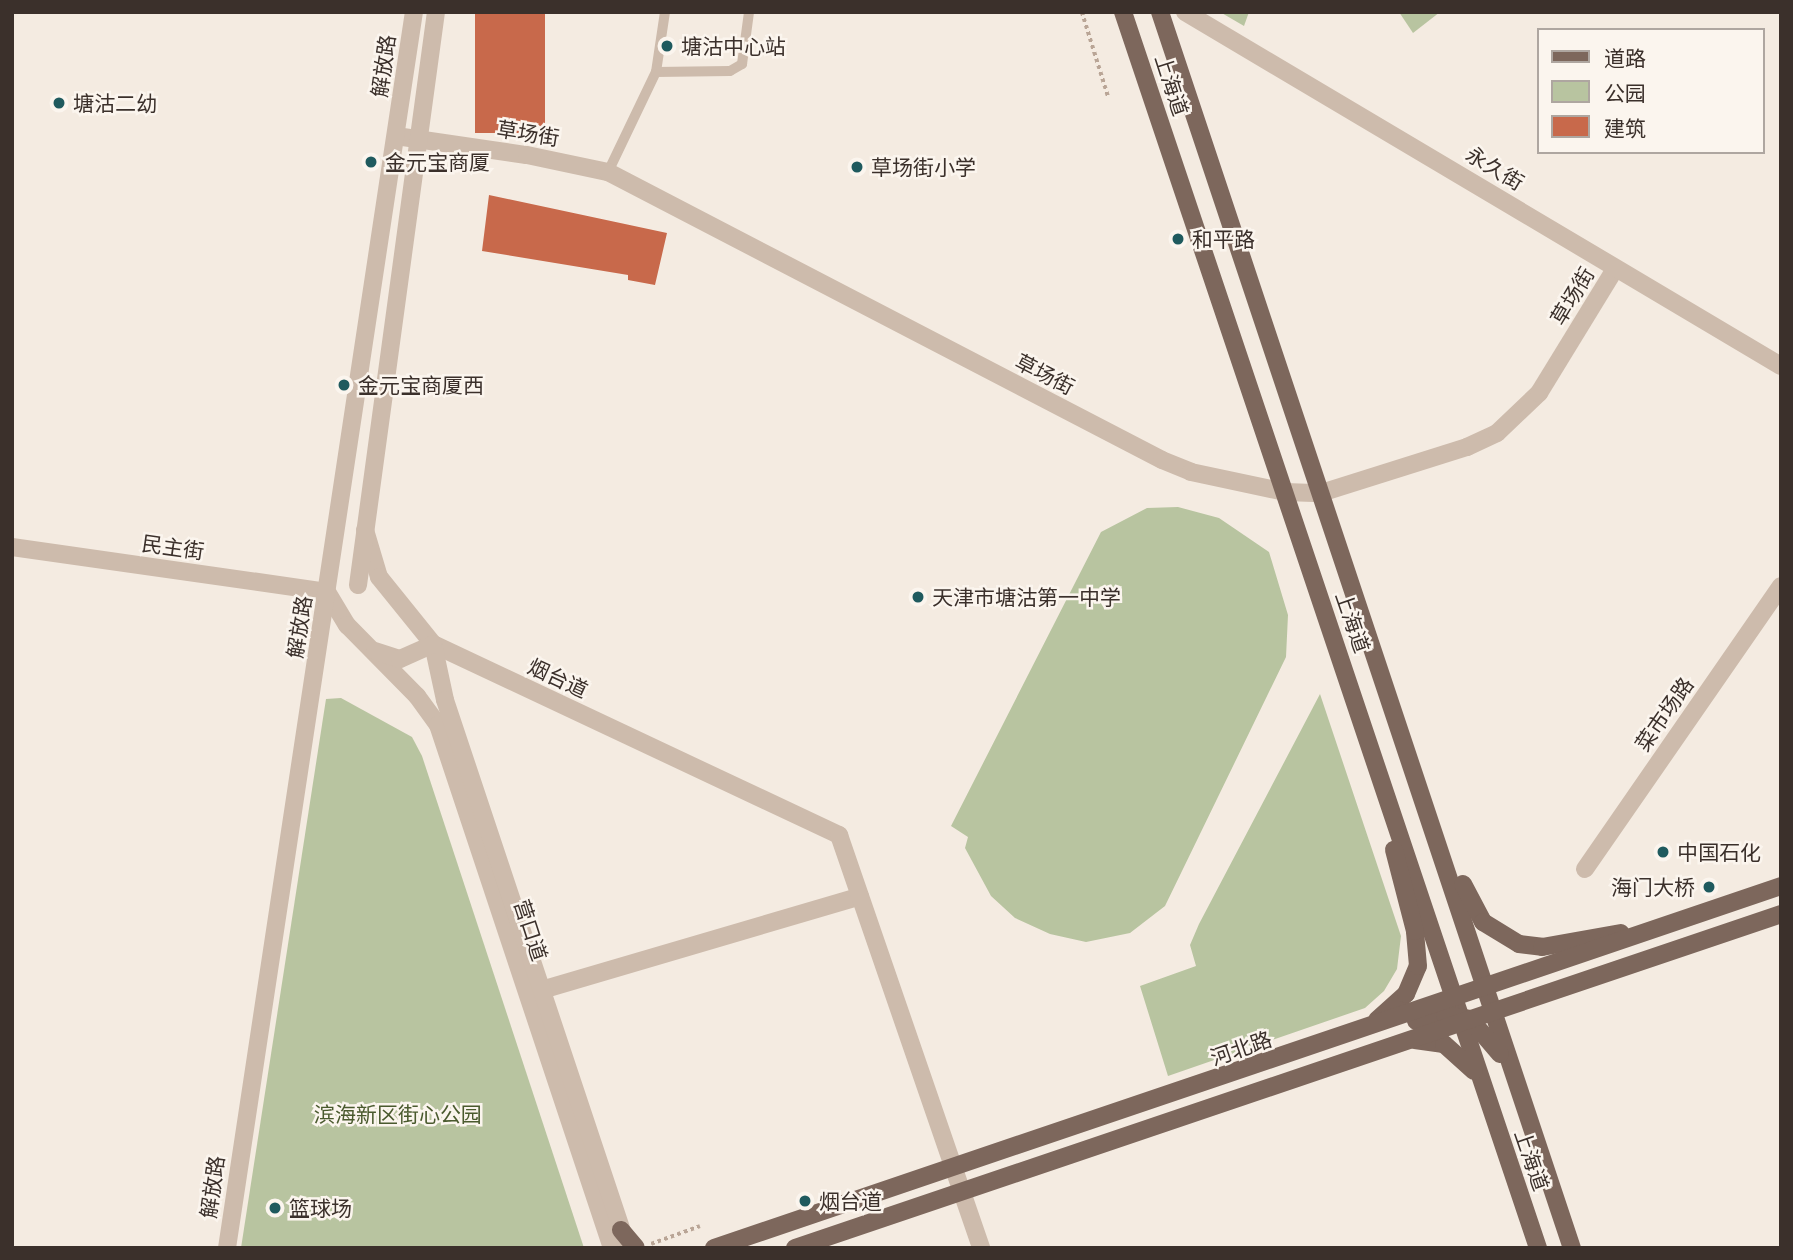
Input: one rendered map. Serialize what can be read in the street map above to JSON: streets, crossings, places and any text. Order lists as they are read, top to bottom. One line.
{"streets":{"main road":["上海道","河北路"],"street":["解放路","草场街","永久街","民主街","烟台道","菜市场路","营口道"]},"crossings":[["解放路","草场街"],["解放路","民主街"],["解放路","营口道"],["上海道","草场街"],["上海道","河北路"],["草场街","永久街"],["民主街","营口道"],["烟台道","营口道"],["烟台道","河北路"]],"parks":["滨海新区街心公园"],"places":["塘沽中心站","塘沽二幼","金元宝商厦","草场街小学","和平路","金元宝商厦西","天津市塘沽第一中学","中国石化","海门大桥","烟台道","篮球场"],"legend":["道路","公园","建筑"]}
